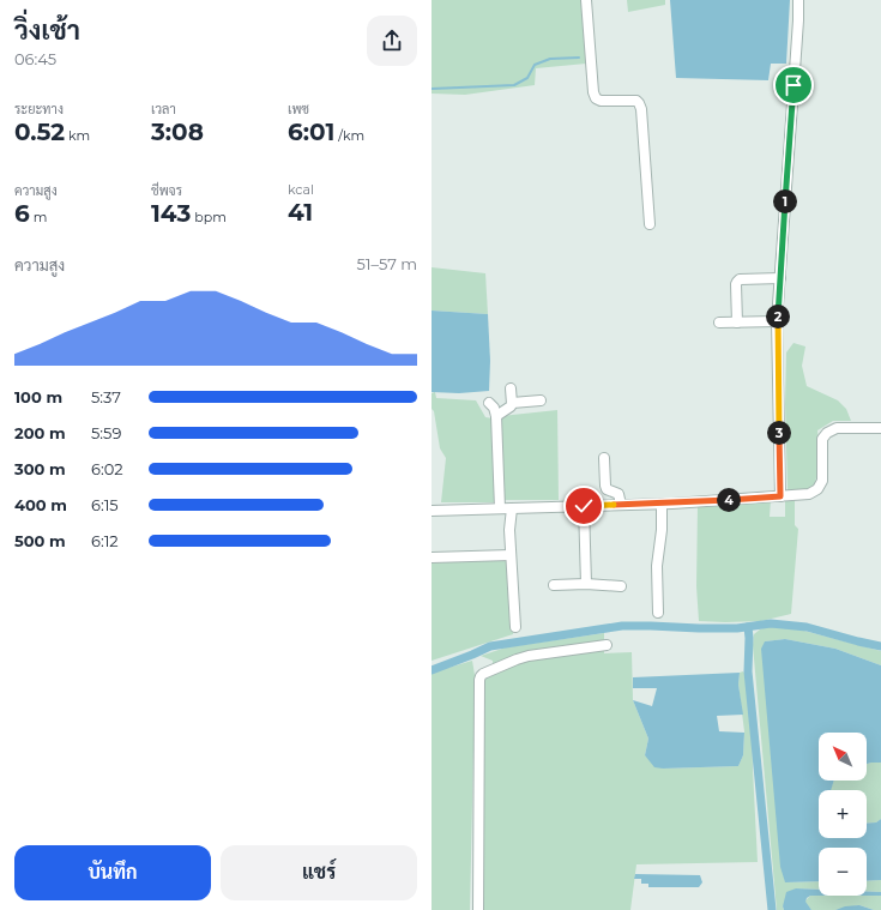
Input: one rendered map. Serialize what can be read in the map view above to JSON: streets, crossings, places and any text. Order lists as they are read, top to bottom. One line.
{"north":"top left","page":{"heading":["วิ่งเช้า","06:45"],"stats":[["ระยะทาง","0.52 km"],["เวลา","3:08"],["เพซ","6:01 /km"],["ความสูง","6 m"],["ชีพจร","143 bpm"],["kcal","41"]],"pins":["1","2","3","4"],"chart":["ความสูง","51–57 m"],"list":[{"name":"100 m","note":"5:37"},{"name":"200 m","note":"5:59"},{"name":"300 m","note":"6:02"},{"name":"400 m","note":"6:15"},{"name":"500 m","note":"6:12"}],"map_buttons":["+","−"],"buttons":["บันทึก","แชร์"]}}
